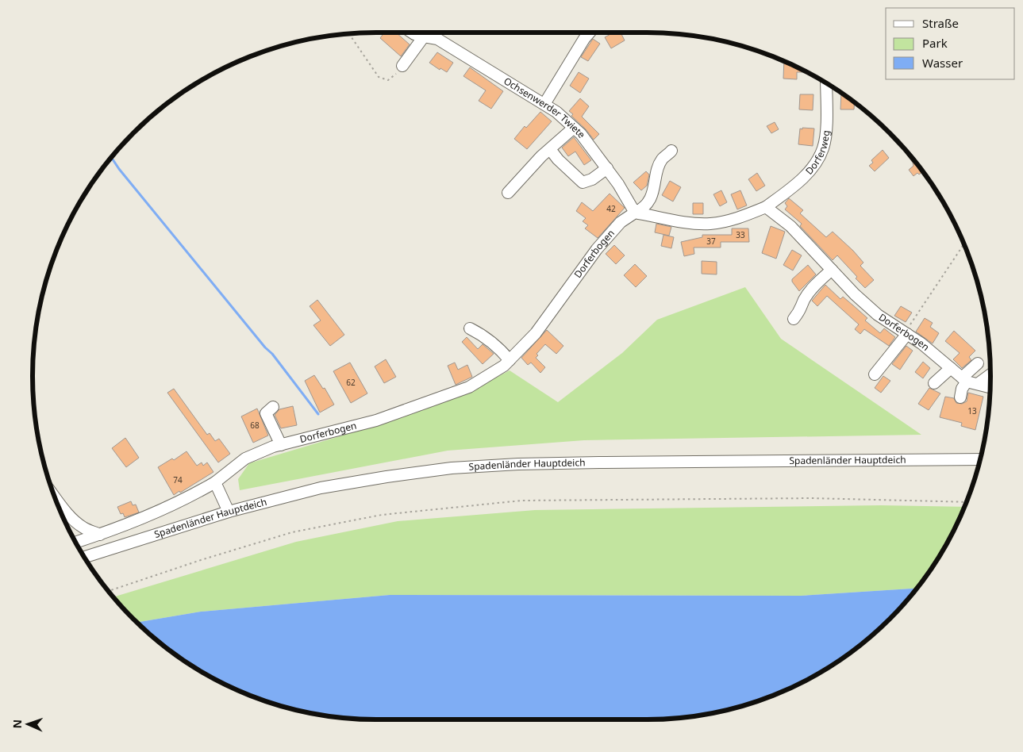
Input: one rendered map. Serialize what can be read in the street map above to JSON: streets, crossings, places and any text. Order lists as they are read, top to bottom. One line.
{"streets":{"street":["Ochsenwerder Twiete","Dorferweg","Dorferbogen","Spadenländer Hauptdeich"]},"crossings":[["Ochsenwerder Twiete","Dorferbogen"],["Dorferweg","Dorferbogen"]],"house_numbers":["42","33","37","62","13","68","74"],"legend":["Straße","Park","Wasser"],"north":"left"}
